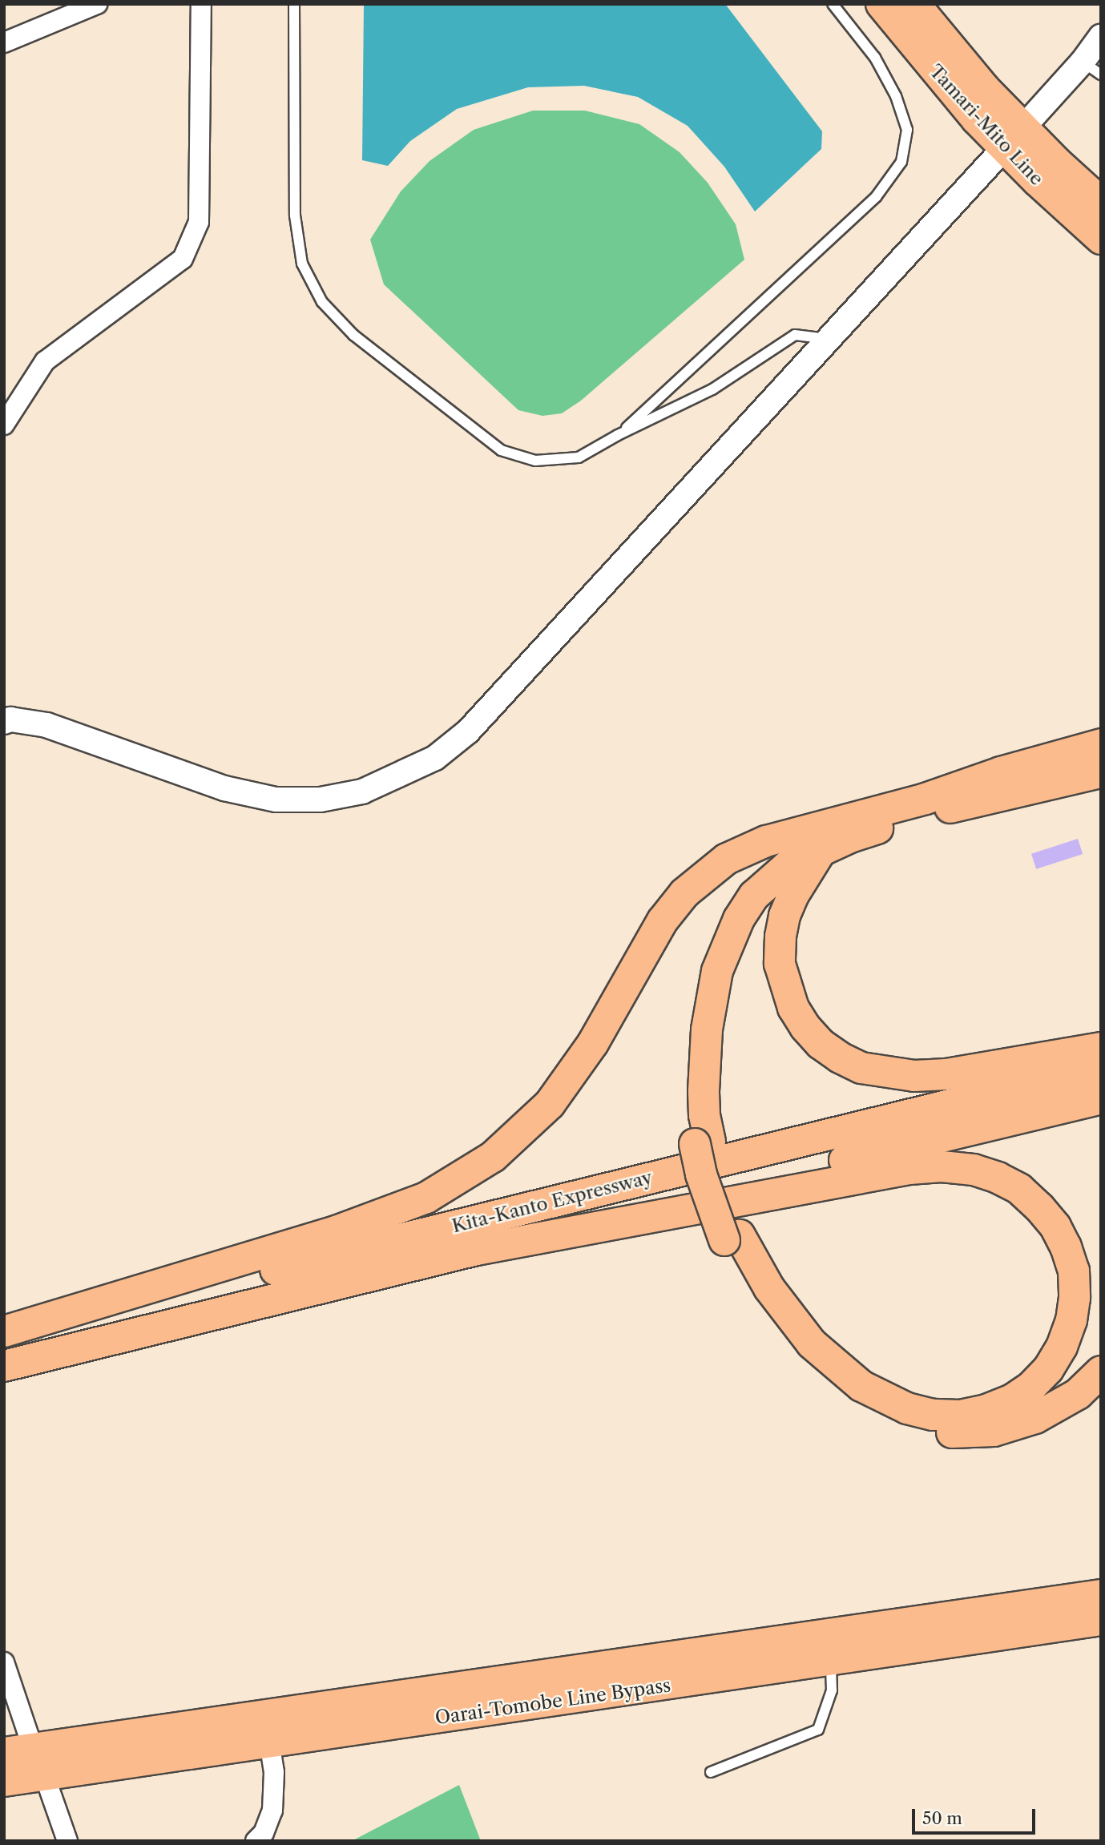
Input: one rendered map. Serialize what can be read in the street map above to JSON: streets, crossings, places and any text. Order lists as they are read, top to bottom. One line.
{"streets":{"main road":["Tamari-Mito Line","Kita-Kanto Expressway","Oarai-Tomobe Line Bypass"]},"scale_bar":"50 m"}
